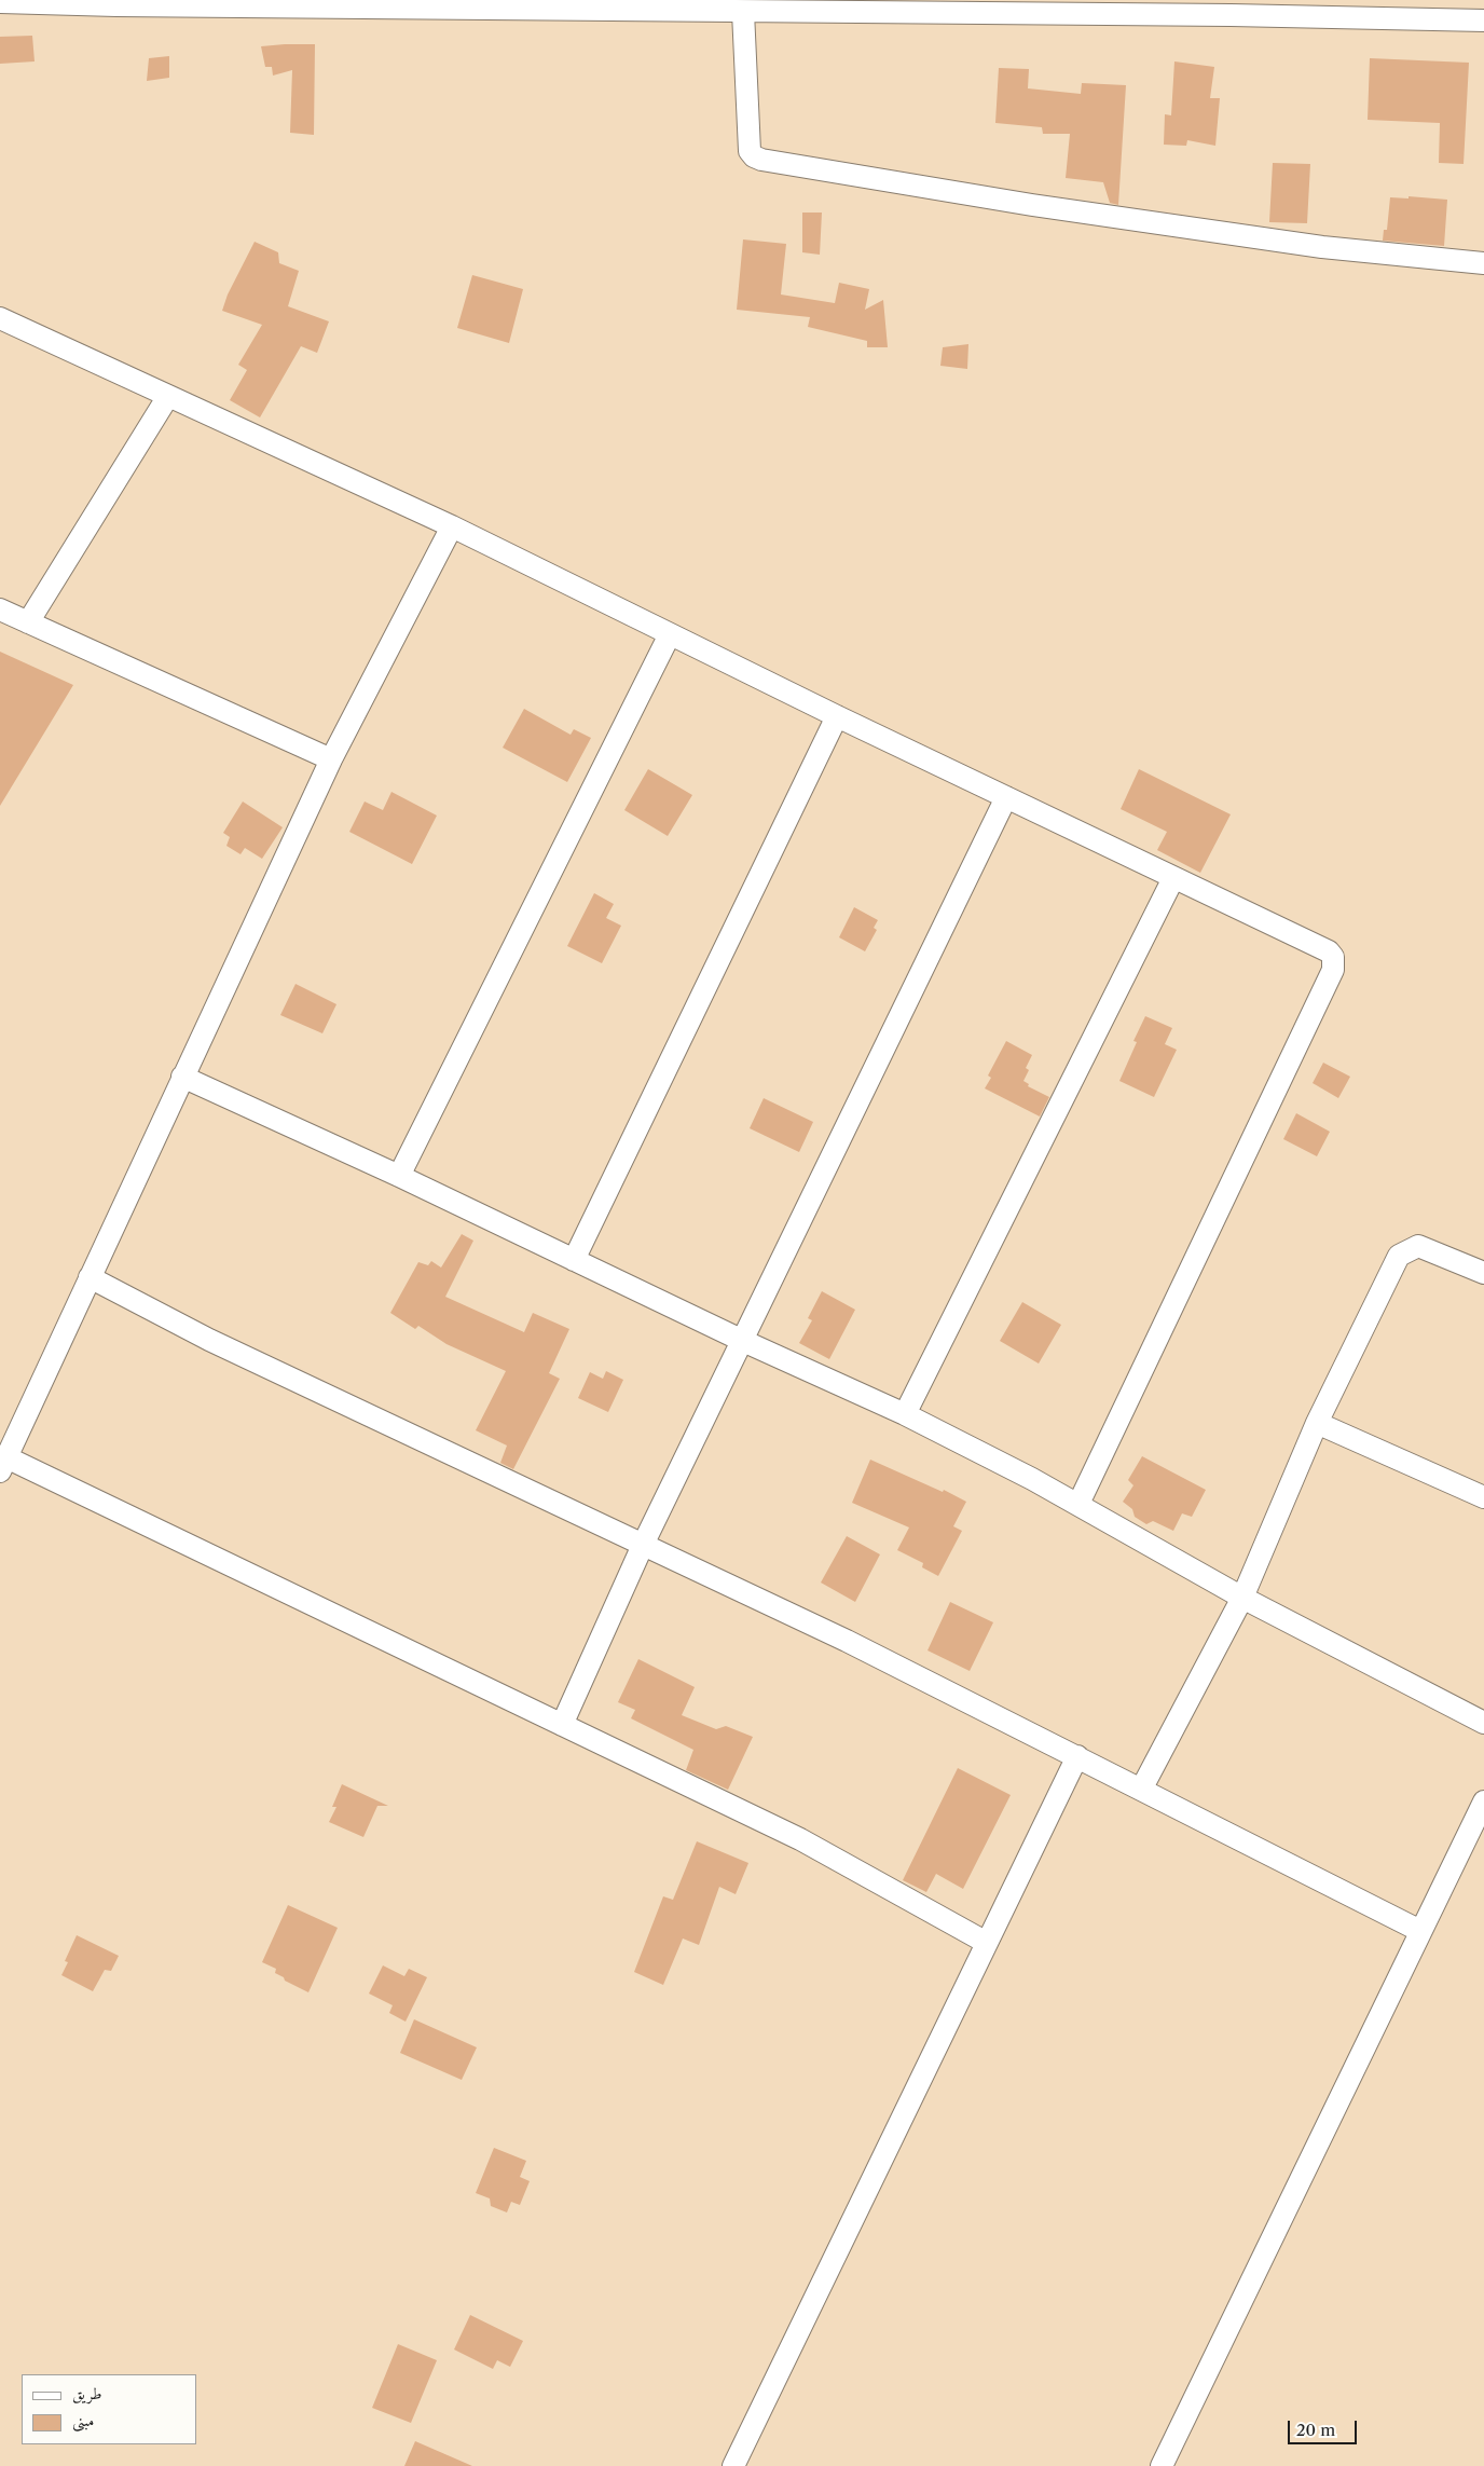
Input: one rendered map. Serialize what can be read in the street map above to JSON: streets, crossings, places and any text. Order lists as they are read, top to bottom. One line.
{"legend":["طريق","مبنى"],"scale_bar":"20 m"}
